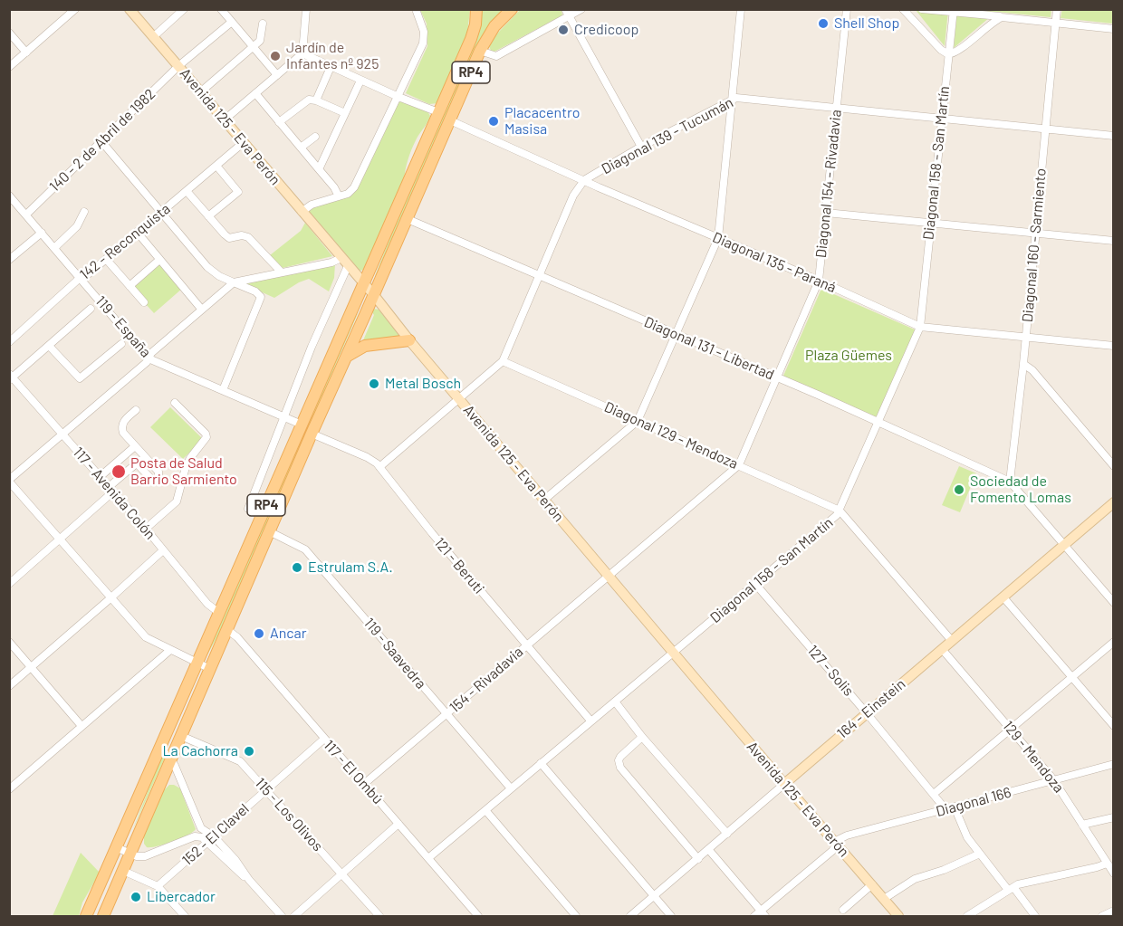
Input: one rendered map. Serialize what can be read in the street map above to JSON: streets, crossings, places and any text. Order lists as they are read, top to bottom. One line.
{"streets":{"main road":["RP4"],"street":["Avenida 125 - Eva Perón","Diagonal 139 - Tucumán","140 - 2 de Abril de 1982","Diagonal 158 - San Martín","Diagonal 154 - Rivadavia","142 - Reconquista","Diagonal 160 - Sarmiento","Diagonal 135 - Paraná","119 - España","Diagonal 131 - Libertad","Diagonal 129 - Mendoza","117 - Avenida Colón","121 - Beruti","119 - Saavedra","127 - Solis","154 - Rivadavia","164 - Einstein","129 - Mendoza","117 - El Ombú","Diagonal 166","115 - Los Olivos","152 - El Clavel"]},"crossings":[["RP4","Avenida 125 - Eva Perón"],["RP4","Diagonal 135 - Paraná"],["RP4","119 - España"],["RP4","Diagonal 131 - Libertad"],["RP4","117 - Avenida Colón"],["RP4","121 - Beruti"],["RP4","119 - Saavedra"],["RP4","117 - El Ombú"],["RP4","115 - Los Olivos"],["Avenida 125 - Eva Perón","Diagonal 139 - Tucumán"],["Avenida 125 - Eva Perón","140 - 2 de Abril de 1982"],["Avenida 125 - Eva Perón","Diagonal 158 - San Martín"],["Avenida 125 - Eva Perón","Diagonal 154 - Rivadavia"],["Avenida 125 - Eva Perón","142 - Reconquista"],["Avenida 125 - Eva Perón","154 - Rivadavia"],["Avenida 125 - Eva Perón","164 - Einstein"],["Avenida 125 - Eva Perón","Diagonal 166"],["Diagonal 139 - Tucumán","Diagonal 158 - San Martín"],["Diagonal 139 - Tucumán","Diagonal 154 - Rivadavia"],["Diagonal 139 - Tucumán","Diagonal 160 - Sarmiento"],["Diagonal 139 - Tucumán","Diagonal 135 - Paraná"],["Diagonal 139 - Tucumán","Diagonal 131 - Libertad"],["Diagonal 139 - Tucumán","Diagonal 129 - Mendoza"],["Diagonal 139 - Tucumán","121 - Beruti"],["140 - 2 de Abril de 1982","119 - España"],["Diagonal 158 - San Martín","Diagonal 135 - Paraná"],["Diagonal 158 - San Martín","Diagonal 131 - Libertad"],["Diagonal 158 - San Martín","Diagonal 129 - Mendoza"],["Diagonal 158 - San Martín","121 - Beruti"],["Diagonal 158 - San Martín","119 - Saavedra"],["Diagonal 158 - San Martín","127 - Solis"],["Diagonal 158 - San Martín","117 - El Ombú"],["Diagonal 154 - Rivadavia","Diagonal 135 - Paraná"],["Diagonal 154 - Rivadavia","Diagonal 131 - Libertad"],["Diagonal 154 - Rivadavia","Diagonal 129 - Mendoza"],["Diagonal 154 - Rivadavia","154 - Rivadavia"],["142 - Reconquista","119 - España"],["Diagonal 160 - Sarmiento","Diagonal 135 - Paraná"],["Diagonal 160 - Sarmiento","Diagonal 131 - Libertad"],["121 - Beruti","154 - Rivadavia"],["119 - Saavedra","154 - Rivadavia"],["127 - Solis","164 - Einstein"],["127 - Solis","Diagonal 166"],["154 - Rivadavia","117 - El Ombú"],["164 - Einstein","129 - Mendoza"],["129 - Mendoza","Diagonal 166"],["117 - El Ombú","152 - El Clavel"],["115 - Los Olivos","152 - El Clavel"]],"parks":["Plaza Güemes"],"places":["Shell Shop","Credicoop","Jardín de Infantes nº 925","Placacentro Masisa","Metal Bosch","Posta de Salud Barrio Sarmiento","Sociedad de Fomento Lomas","Estrulam S.A.","Ancar","La Cachorra","Libercador"]}
